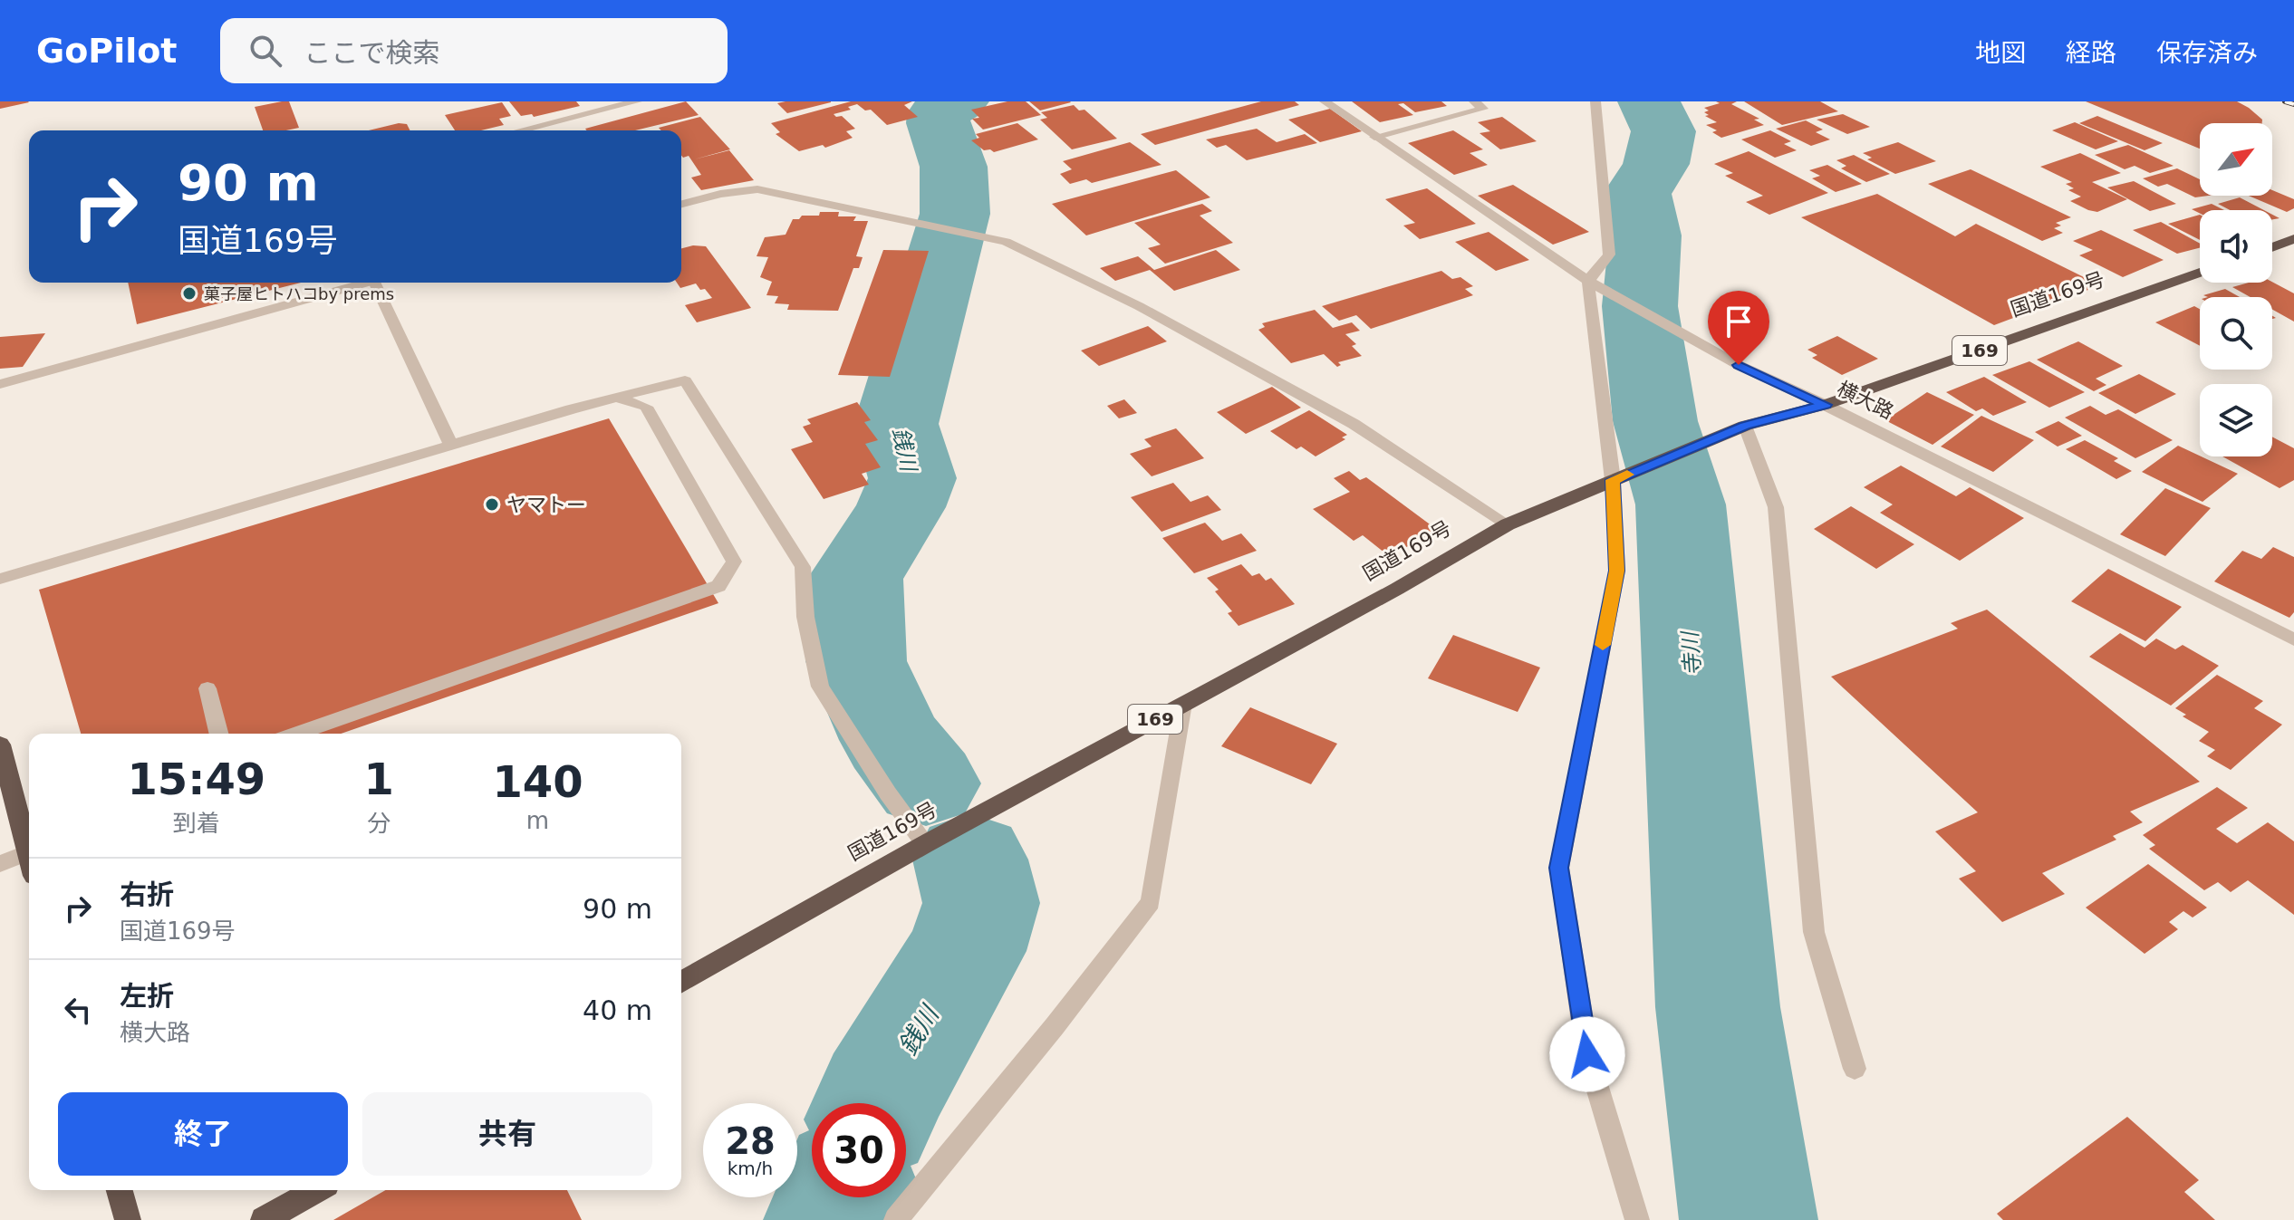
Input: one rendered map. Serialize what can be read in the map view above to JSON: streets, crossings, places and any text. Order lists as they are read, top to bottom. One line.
{"streets":{"highway":["国道169号","169"],"street":["横大路"]},"crossings":[["国道169号","横大路"]],"water":["銭川","寺川"],"places":["菓子屋ヒトハコby prems","ヤマトー"],"north":"top right","page":{"header":"GoPilot","search":"ここで検索","nav":["地図","経路","保存済み"],"turn":["90 m","国道169号"],"eta":["15:49","到着","1","分","140","m"],"list":[{"name":"右折","note":"国道169号","value":"90 m"},{"name":"左折","note":"横大路","value":"40 m"}],"buttons":["終了","共有"],"speed":"28 km/h","limit":"30"}}
